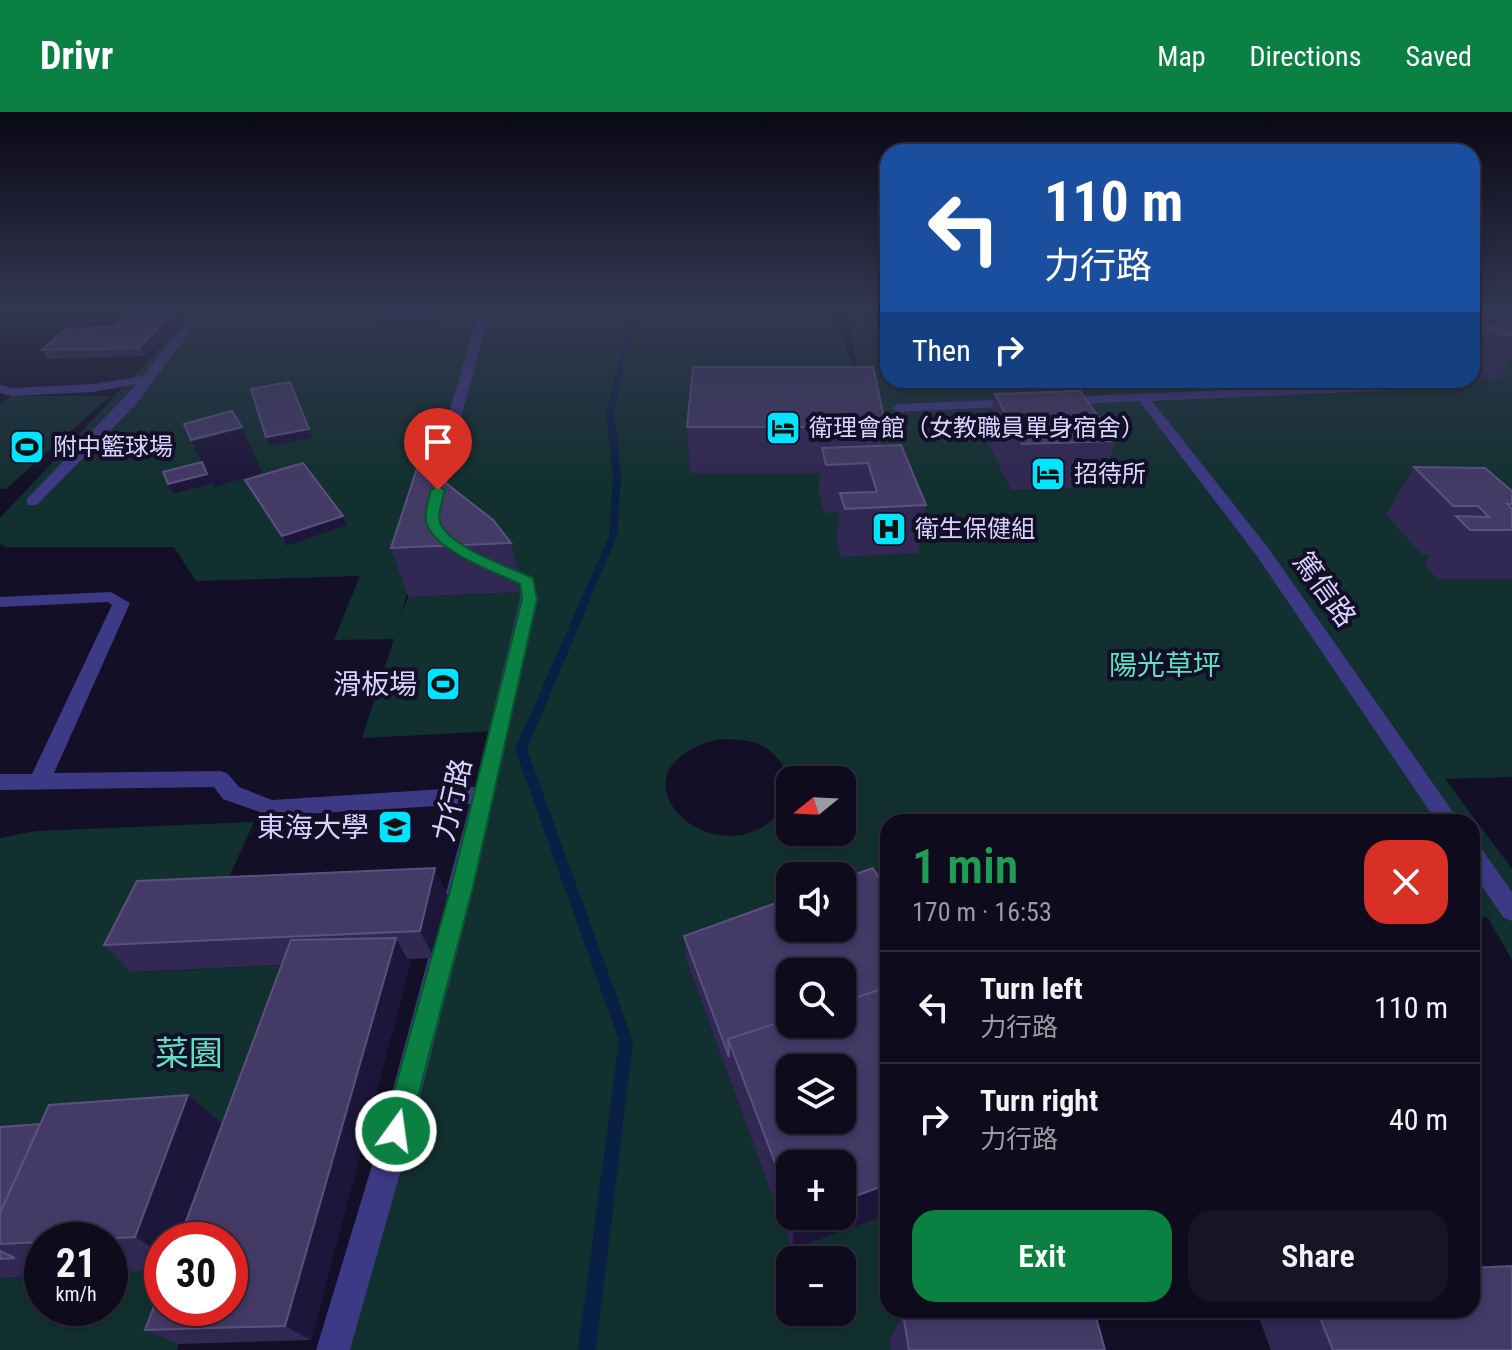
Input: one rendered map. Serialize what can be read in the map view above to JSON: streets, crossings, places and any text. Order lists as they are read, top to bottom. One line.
{"streets":{"street":["篤信路","力行路"]},"parks":["陽光草坪","菜園"],"places":{"hotel":["衛理會館（女教職員單身宿舍）","招待所"],"sports":["附中籃球場","滑板場"],"hospital":["衛生保健組"],"school or university":["東海大學"]},"north":"left","page":{"header":"Drivr","nav":["Map","Directions","Saved"],"turn":["110 m","力行路"],"then":"Then","map_buttons":["+","−"],"heading":["1 min","170 m · 16:53"],"list":[{"name":"Turn left","note":"力行路","value":"110 m"},{"name":"Turn right","note":"力行路","value":"40 m"}],"buttons":["Exit","Share"],"speed":"21 km/h","limit":"30"}}
